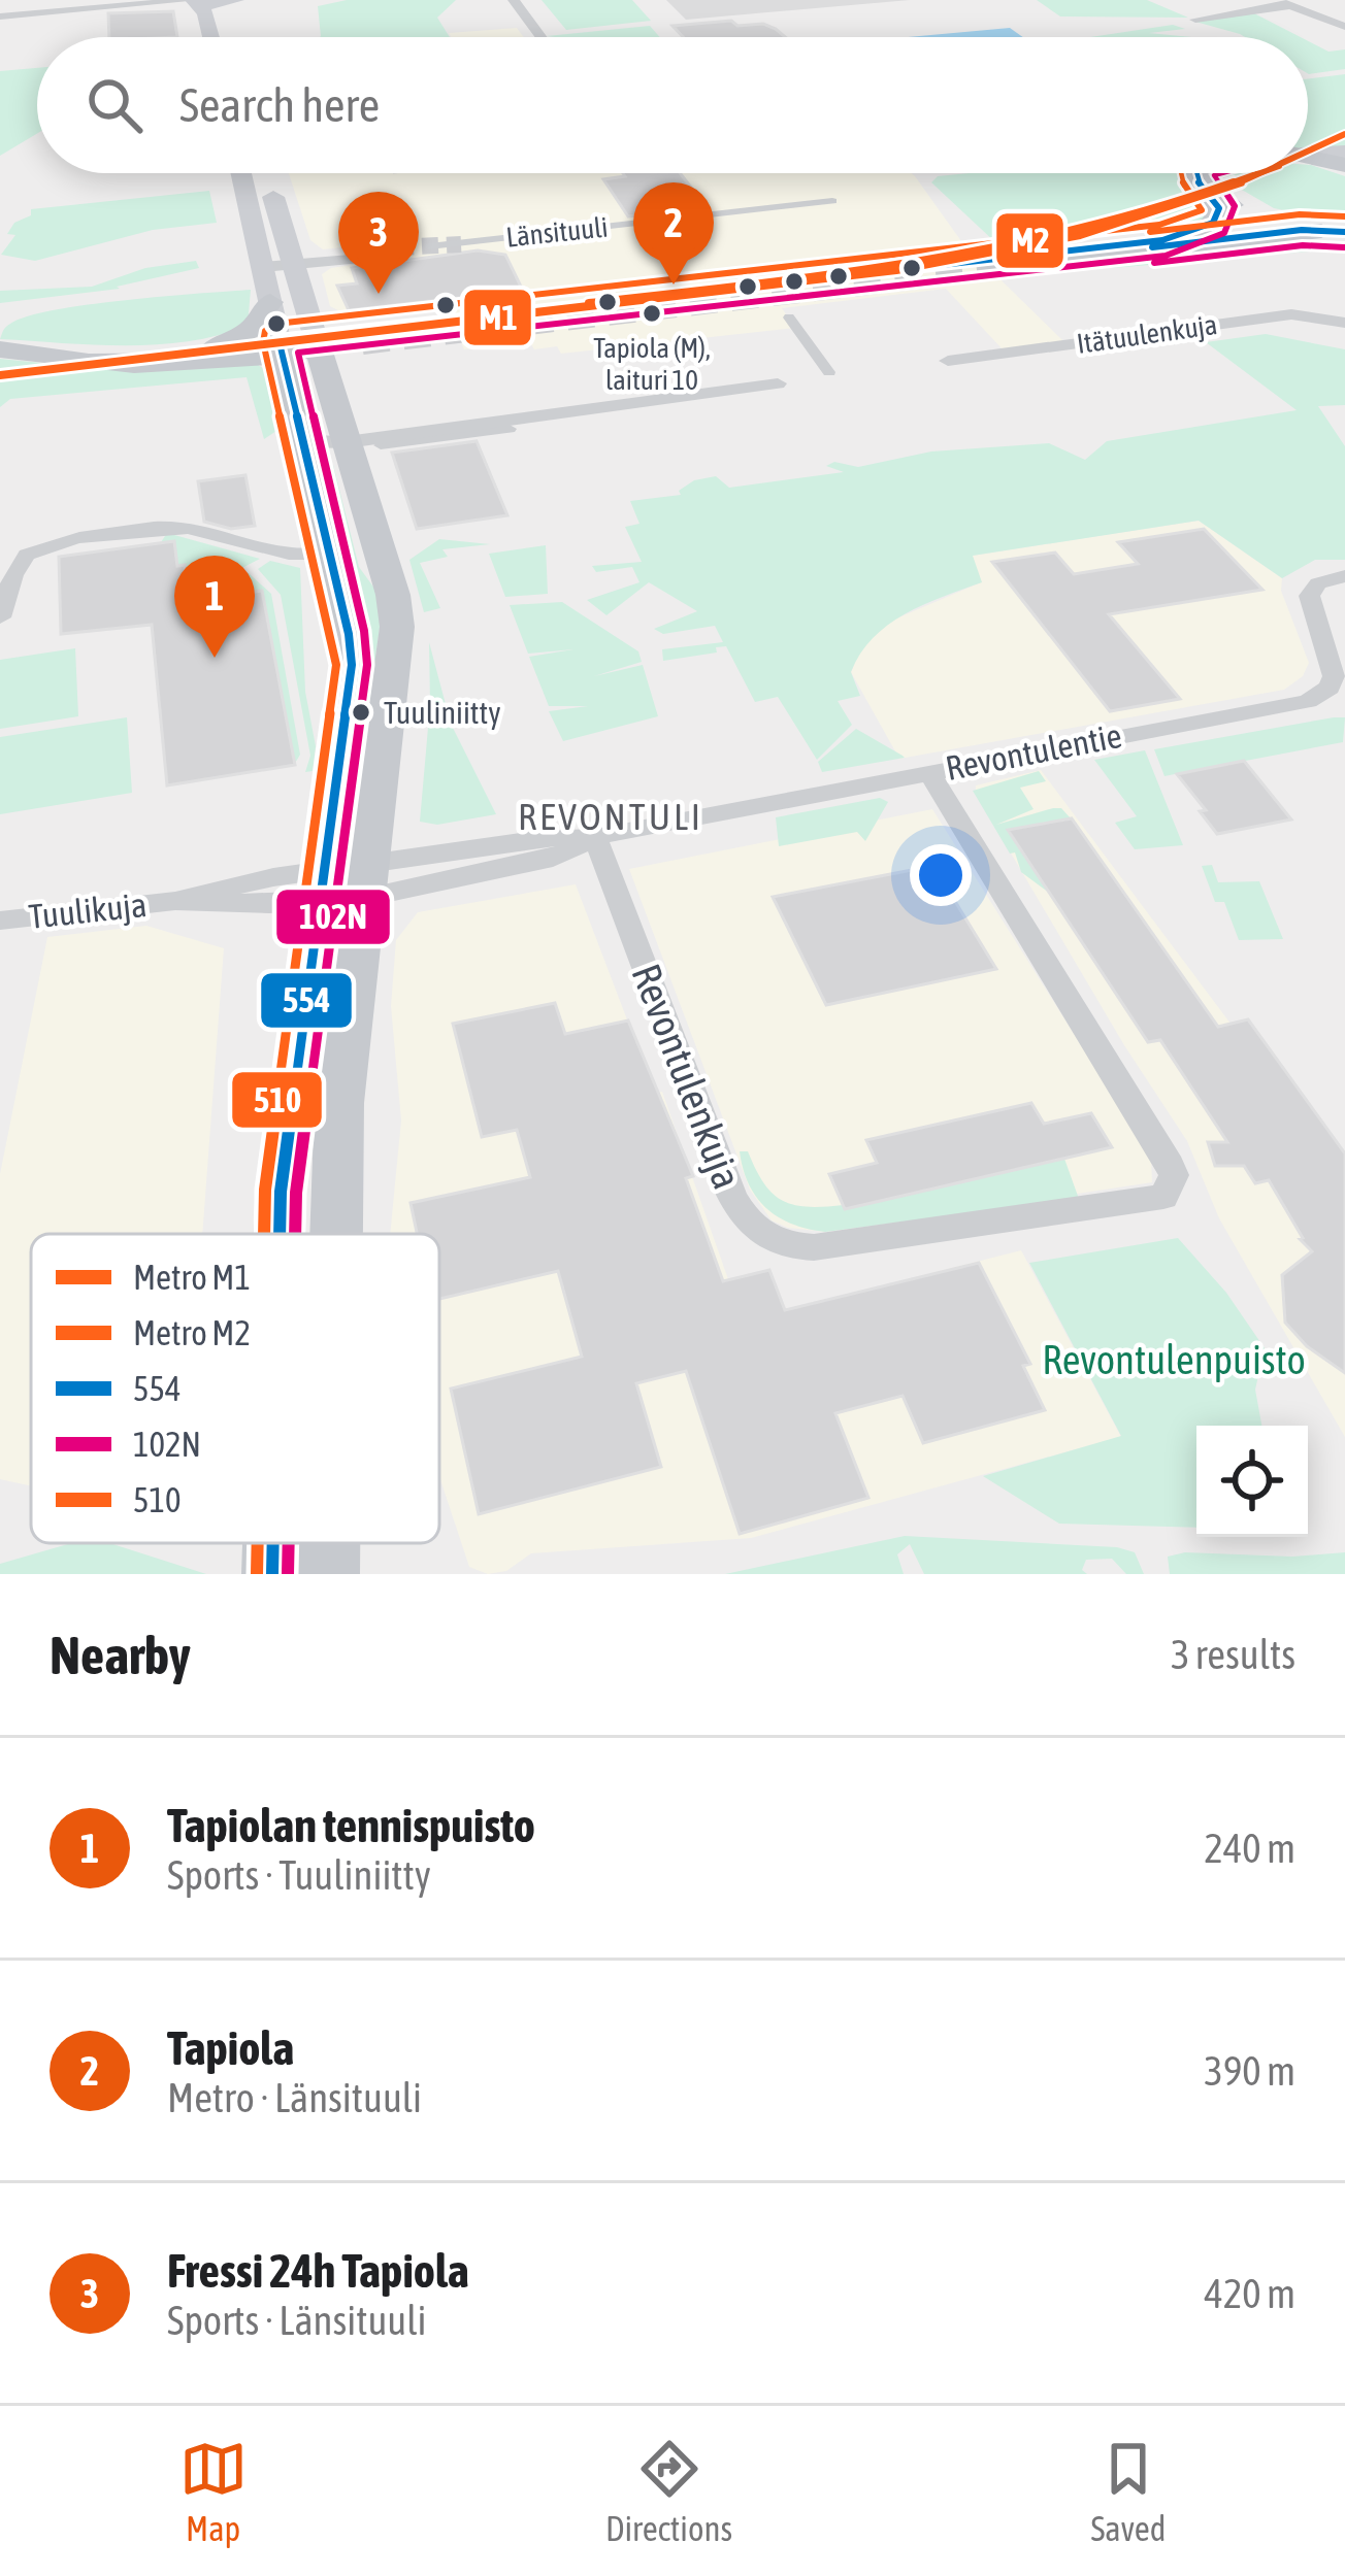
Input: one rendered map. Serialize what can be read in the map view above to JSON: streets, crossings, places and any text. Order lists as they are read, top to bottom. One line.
{"streets":{"street":["Länsituuli","Itätuulenkuja","Revontulentie","Tuulikuja","Revontulenkuja"]},"crossings":[["Revontulentie","Tuulikuja"],["Revontulentie","Revontulenkuja"]],"districts":["REVONTULI"],"parks":["Revontulenpuisto"],"places":["Tapiola (M), laituri 10","Tuuliniitty"],"lines":["metro line M1","metro line M2","transit line 554","transit line 102N","transit line 510"],"legend":["Metro M1","Metro M2","554","102N","510"],"page":{"search":"Search here","pins":["2","3","1"],"heading":["Nearby","3 results"],"list":[{"mark":"1","name":"Tapiolan tennispuisto","note":"Sports · Tuuliniitty","value":"240 m"},{"mark":"2","name":"Tapiola","note":"Metro · Länsituuli","value":"390 m"},{"mark":"3","name":"Fressi 24h Tapiola","note":"Sports · Länsituuli","value":"420 m"}],"nav":["Map","Directions","Saved"]}}
